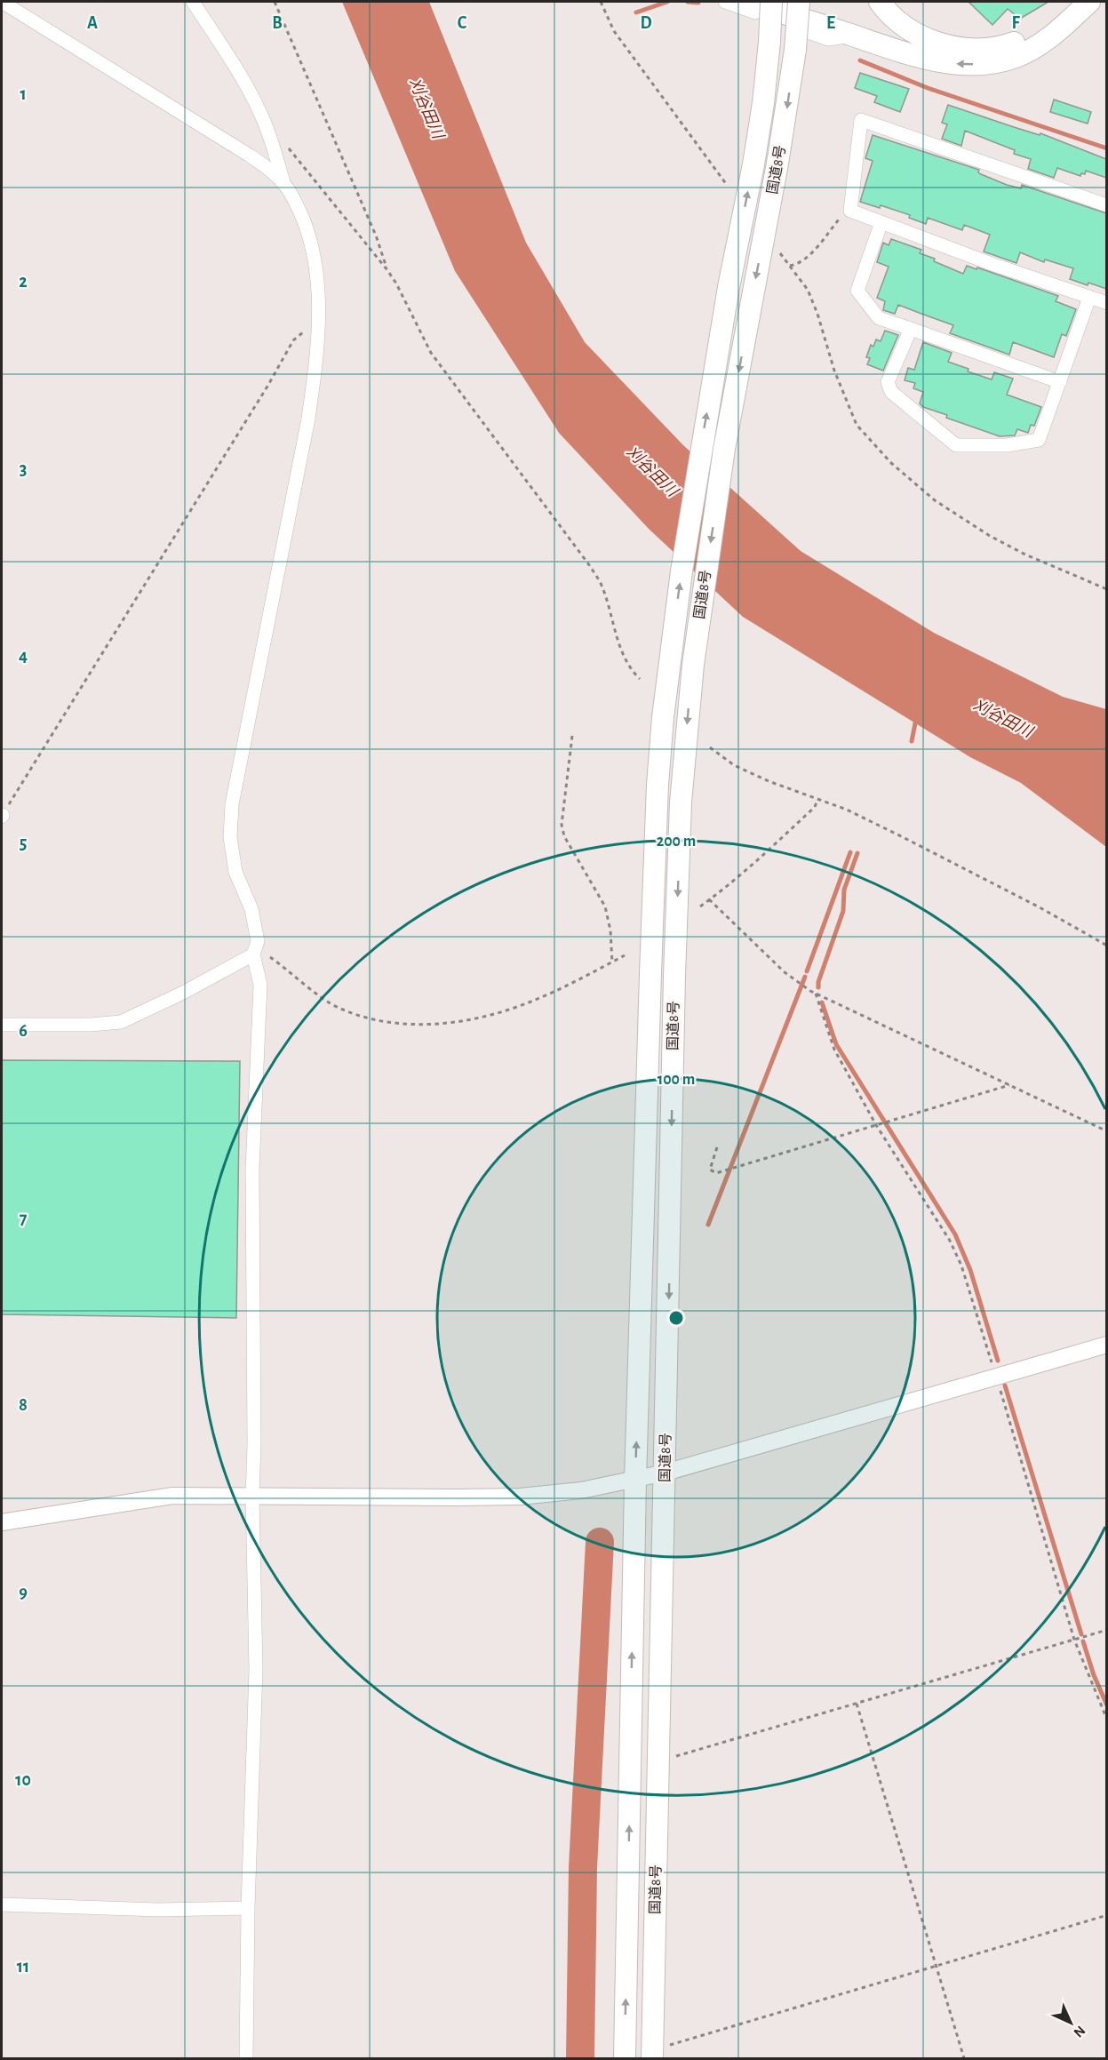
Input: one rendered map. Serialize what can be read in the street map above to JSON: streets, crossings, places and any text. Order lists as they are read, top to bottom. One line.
{"streets":{"highway":["国道8号"]},"water":["刈谷田川"],"north":"bottom right","grid":{"columns":["A","B","C","D","E","F"],"rows":["1","2","3","4","5","6","7","8","9","10","11"]},"rings":["200 m","100 m"]}
